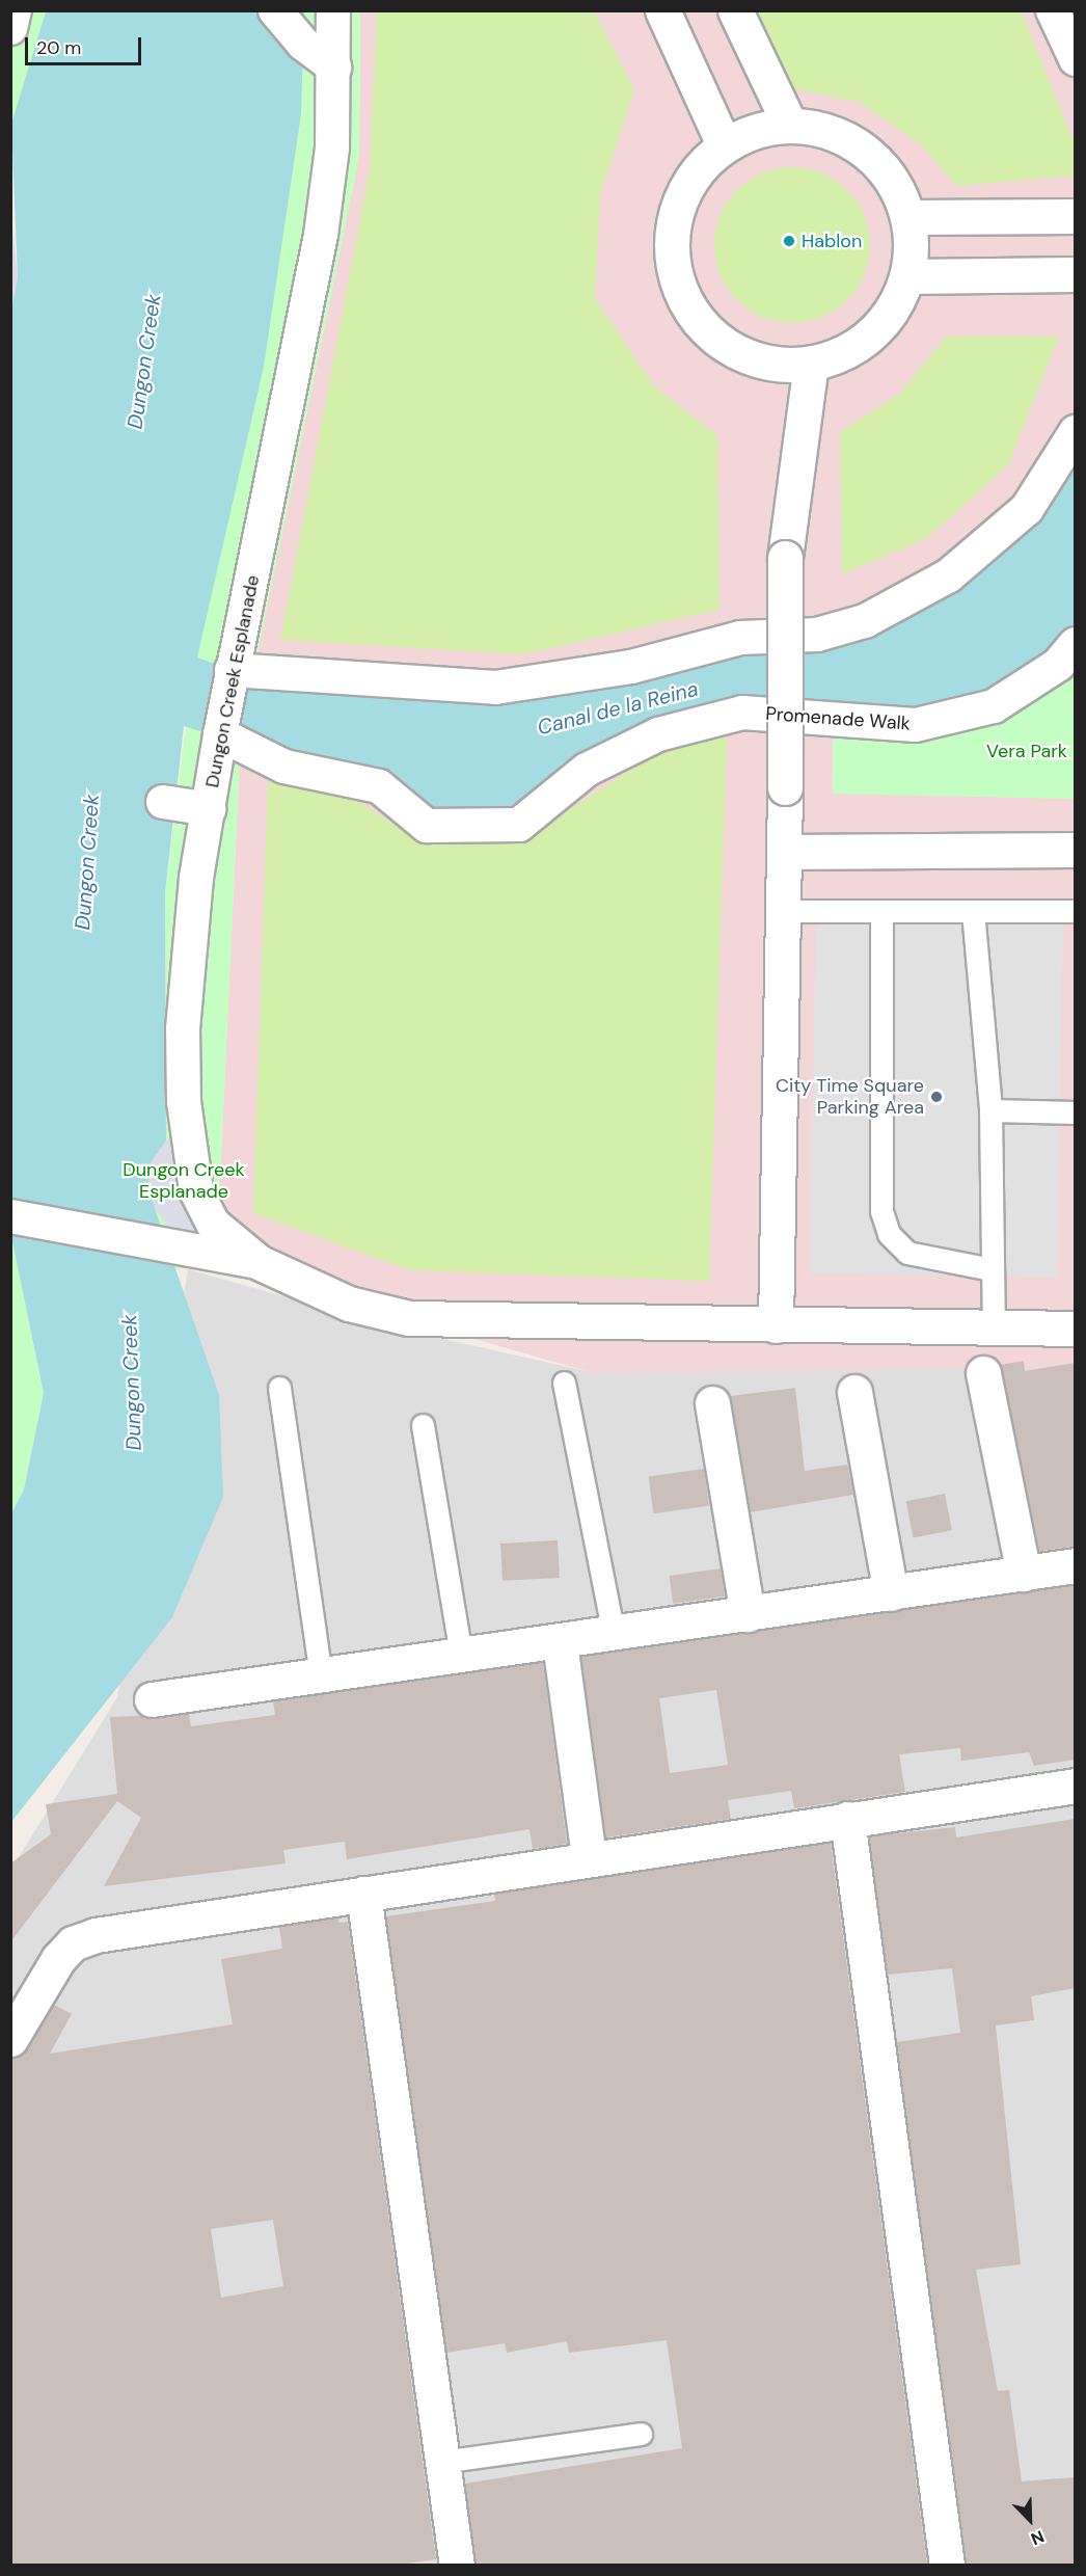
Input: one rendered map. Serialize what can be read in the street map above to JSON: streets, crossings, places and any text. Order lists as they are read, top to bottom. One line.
{"streets":{"street":["Dungon Creek Esplanade","Promenade Walk"]},"crossings":[["Dungon Creek Esplanade","Promenade Walk"]],"water":["Dungon Creek","Canal de la Reina"],"parks":["Vera Park","Dungon Creek Esplanade"],"places":["Hablon","City Time Square Parking Area"],"scale_bar":"20 m","north":"bottom right"}
